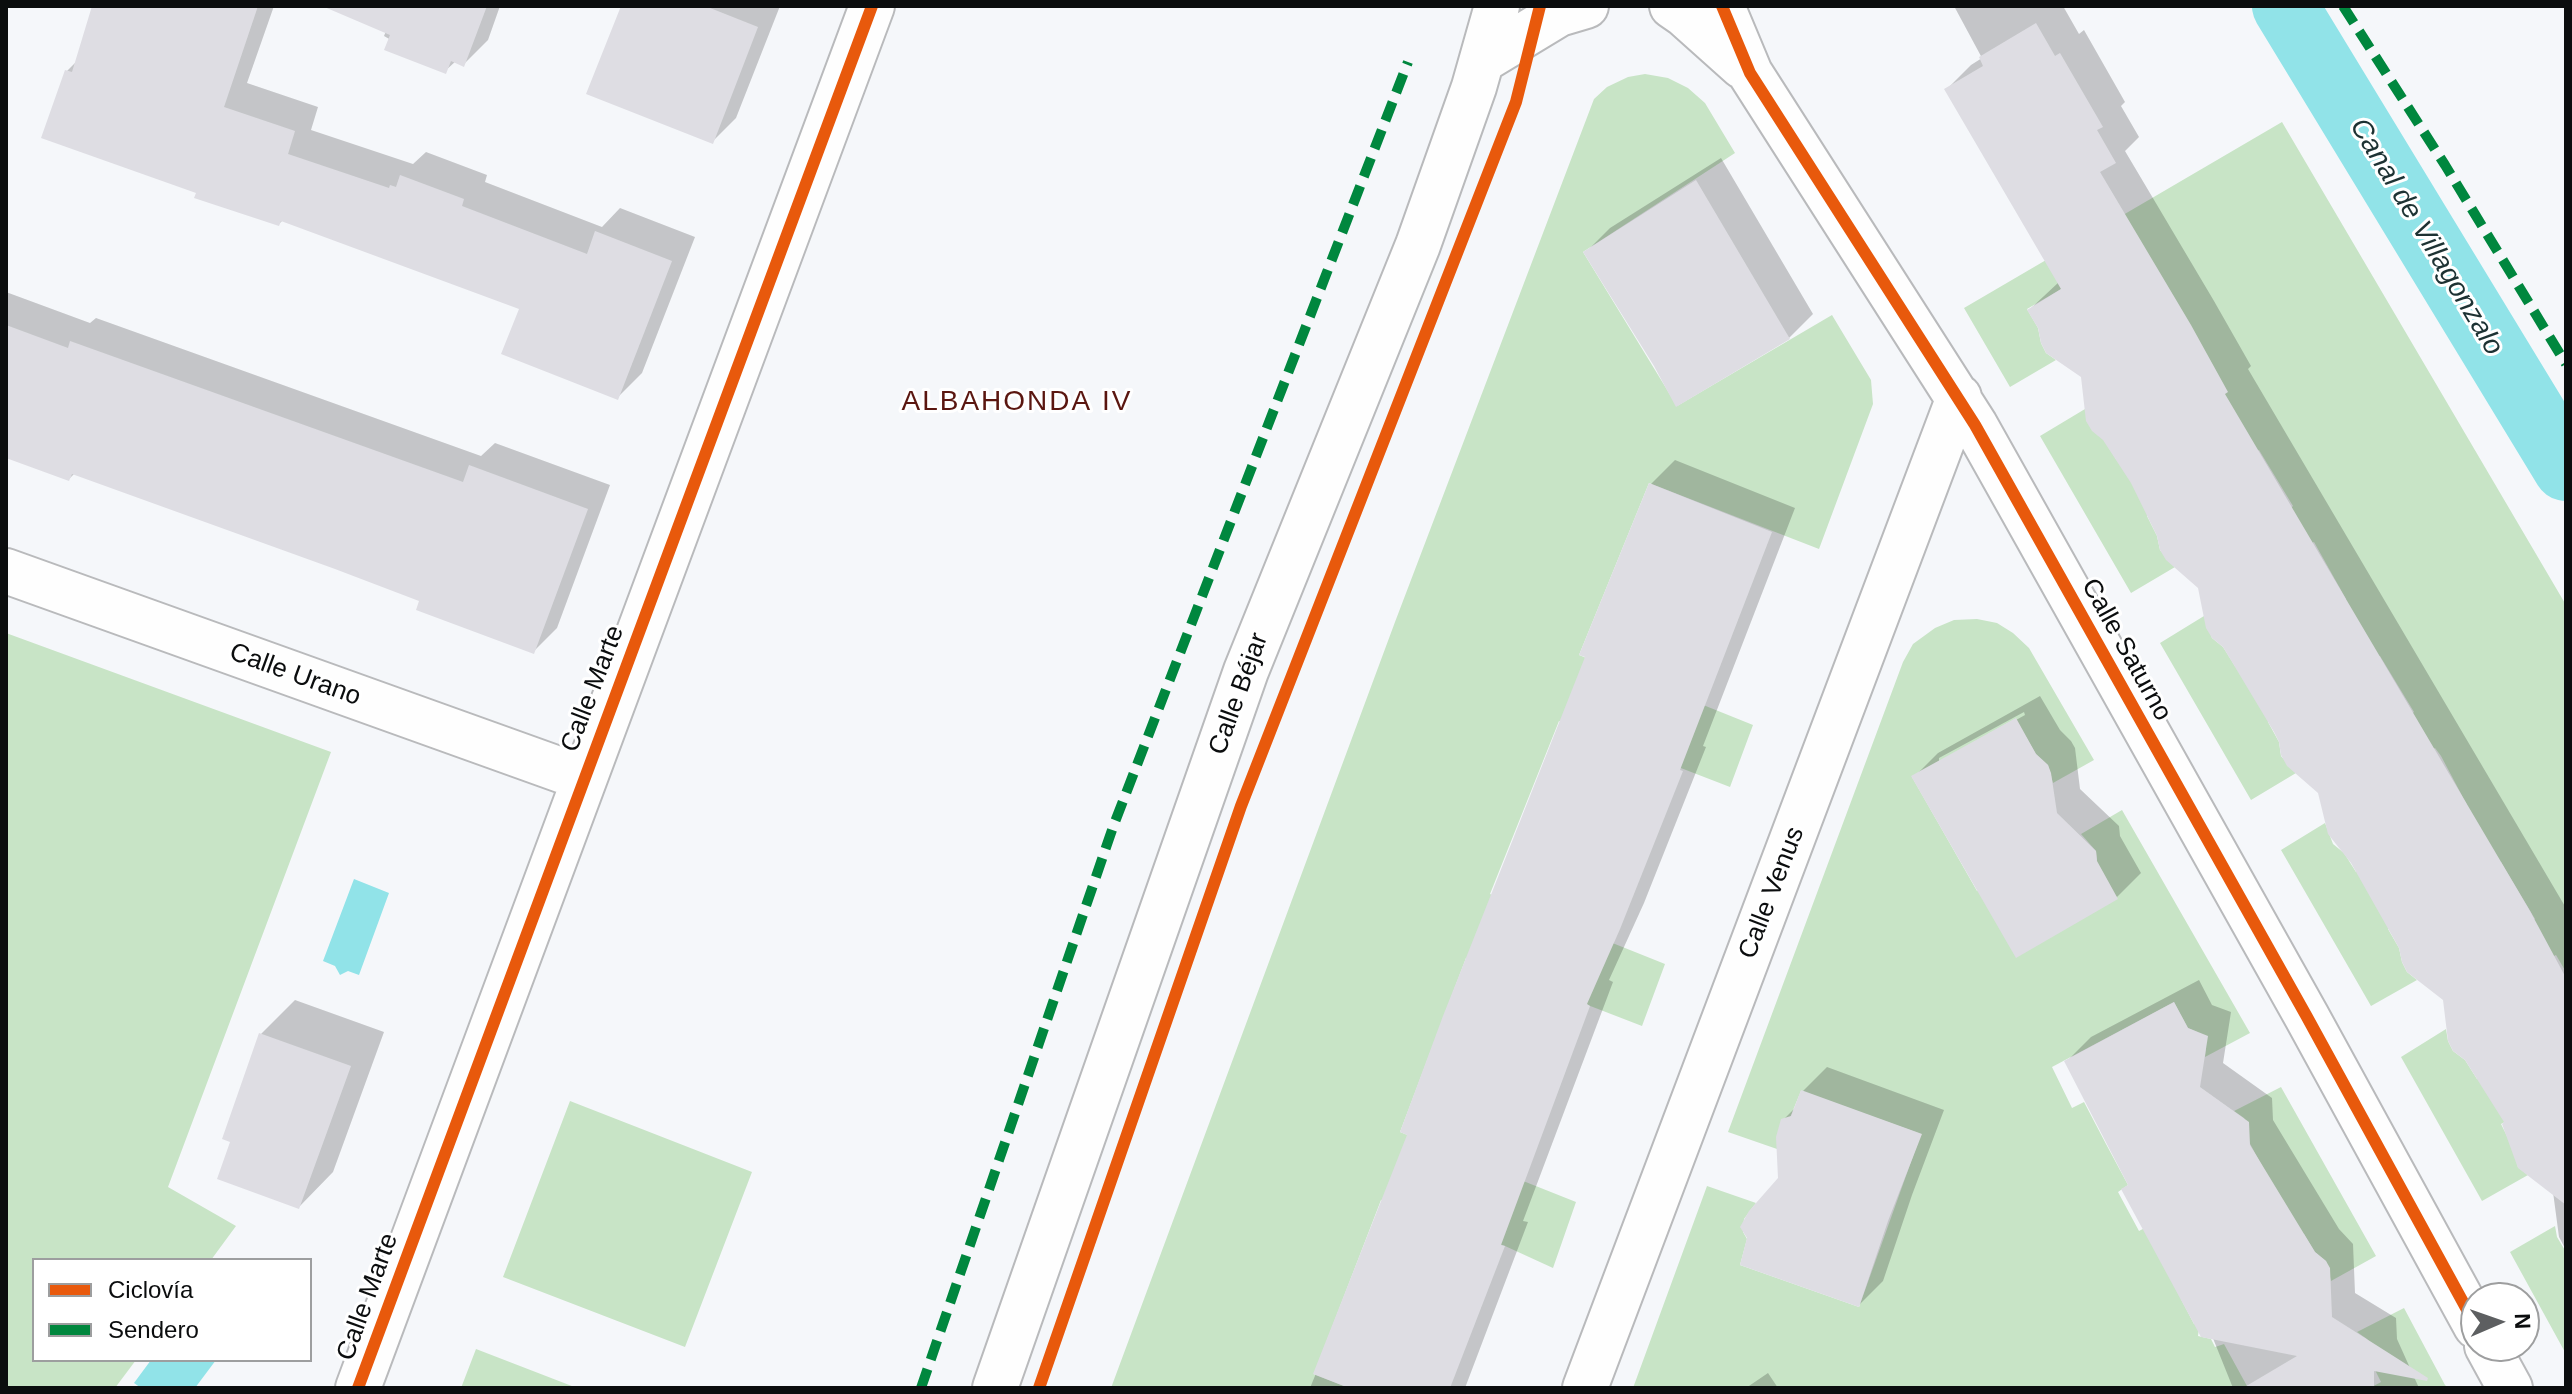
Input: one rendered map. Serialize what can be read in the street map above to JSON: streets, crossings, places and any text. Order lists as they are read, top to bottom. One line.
{"streets":{"street":["Calle Saturno","Calle Urano","Calle Marte","Calle Béjar","Calle Venus"]},"crossings":[["Calle Saturno","Calle Venus"],["Calle Urano","Calle Marte"]],"districts":["ALBAHONDA IV"],"water":["Canal de Villagonzalo"],"legend":["Ciclovía","Sendero"],"north":"right"}
